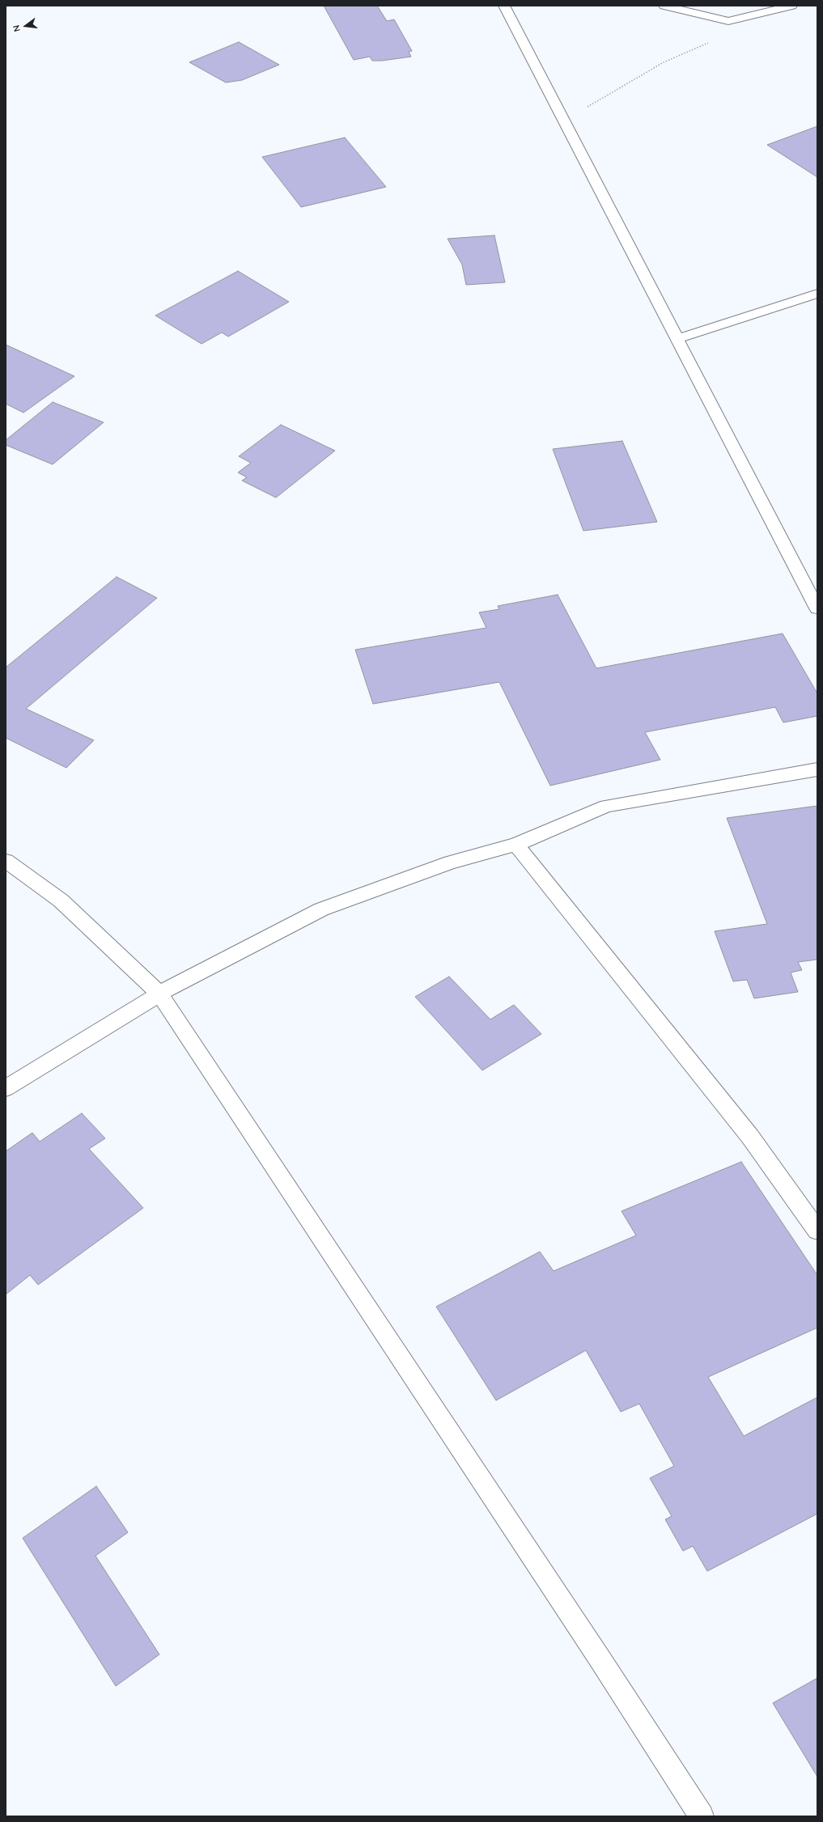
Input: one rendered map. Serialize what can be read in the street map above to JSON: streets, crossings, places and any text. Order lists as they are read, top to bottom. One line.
{"north":"left"}
